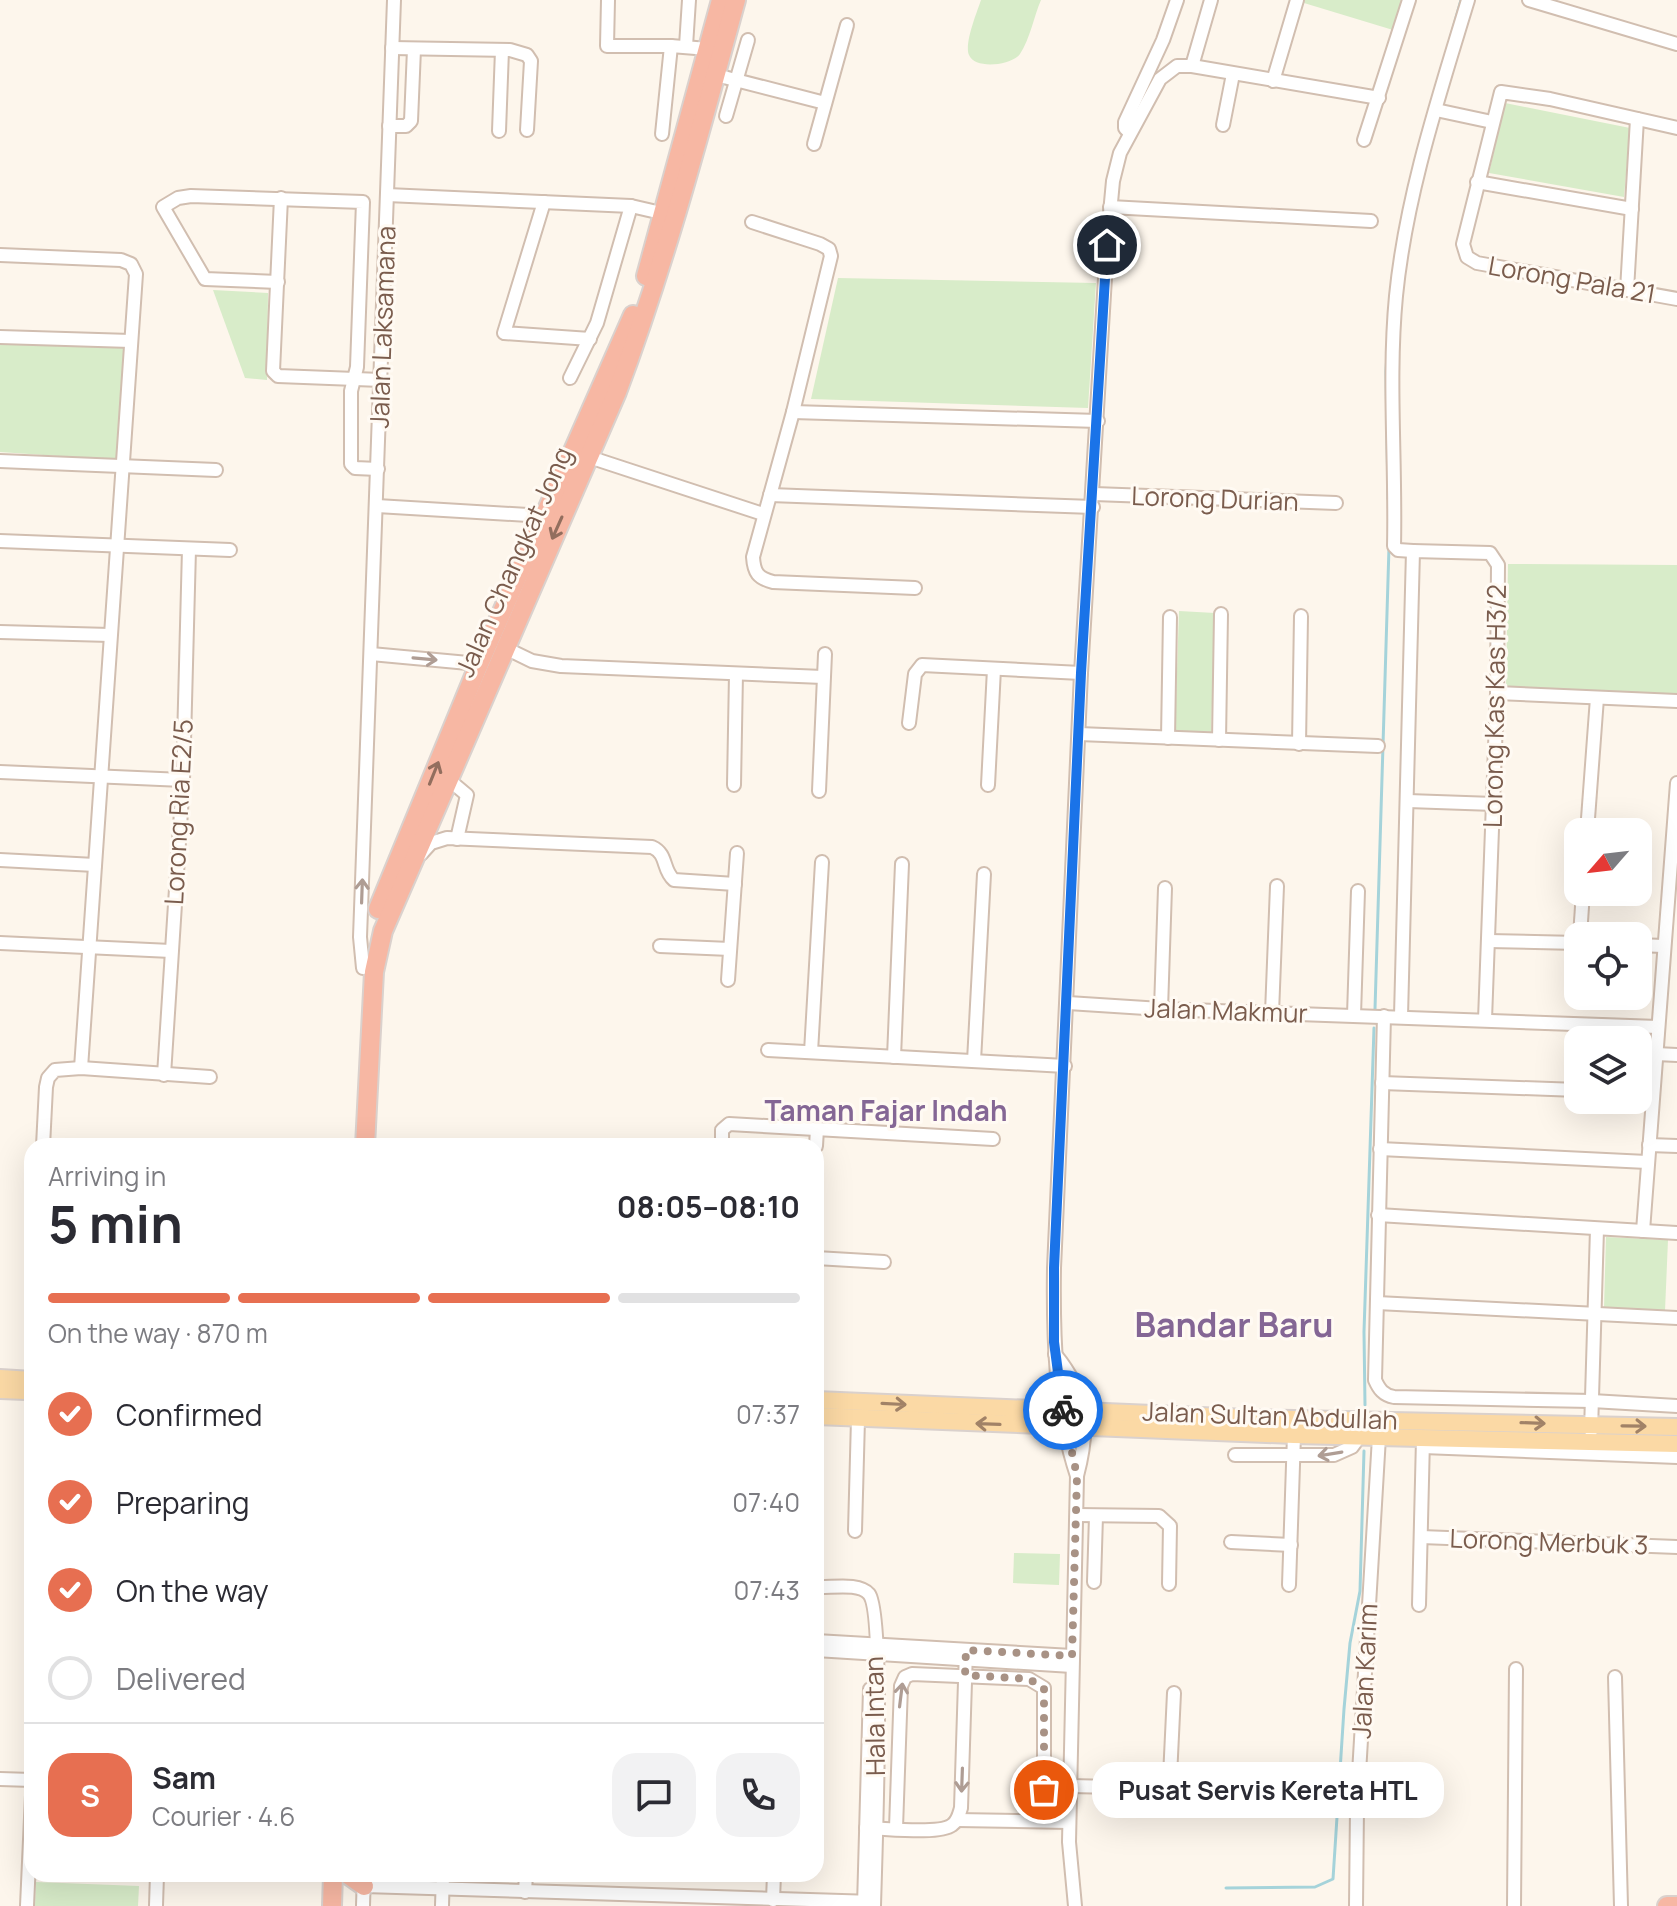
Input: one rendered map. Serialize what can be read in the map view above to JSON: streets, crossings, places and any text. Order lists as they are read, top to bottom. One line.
{"streets":{"highway":["Jalan Changkat Jong"],"main road":["Jalan Sultan Abdullah"],"street":["Lorong Pala 21","Jalan Laksamana","Lorong Durian","Lorong Kas Kas H3/2","Lorong Ria E2/5","Jalan Makmur","Lorong Merbuk 3","Jalan Karim","Hala Intan"]},"crossings":[["Jalan Laksamana","Jalan Changkat Jong"],["Lorong Kas Kas H3/2","Jalan Makmur"],["Jalan Sultan Abdullah","Jalan Karim"]],"districts":["Taman Fajar Indah","Bandar Baru"],"places":["Pusat Servis Kereta HTL"],"north":"bottom left","page":{"heading":["5 min","Arriving in","08:05–08:10"],"panel":["Sam","Courier · 4.6"],"bar":"On the way · 870 m","list":[["Confirmed","07:37"],["Preparing","07:40"],["On the way","07:43"],"Delivered"],"round":"S","bubble":"Pusat Servis Kereta HTL"}}
